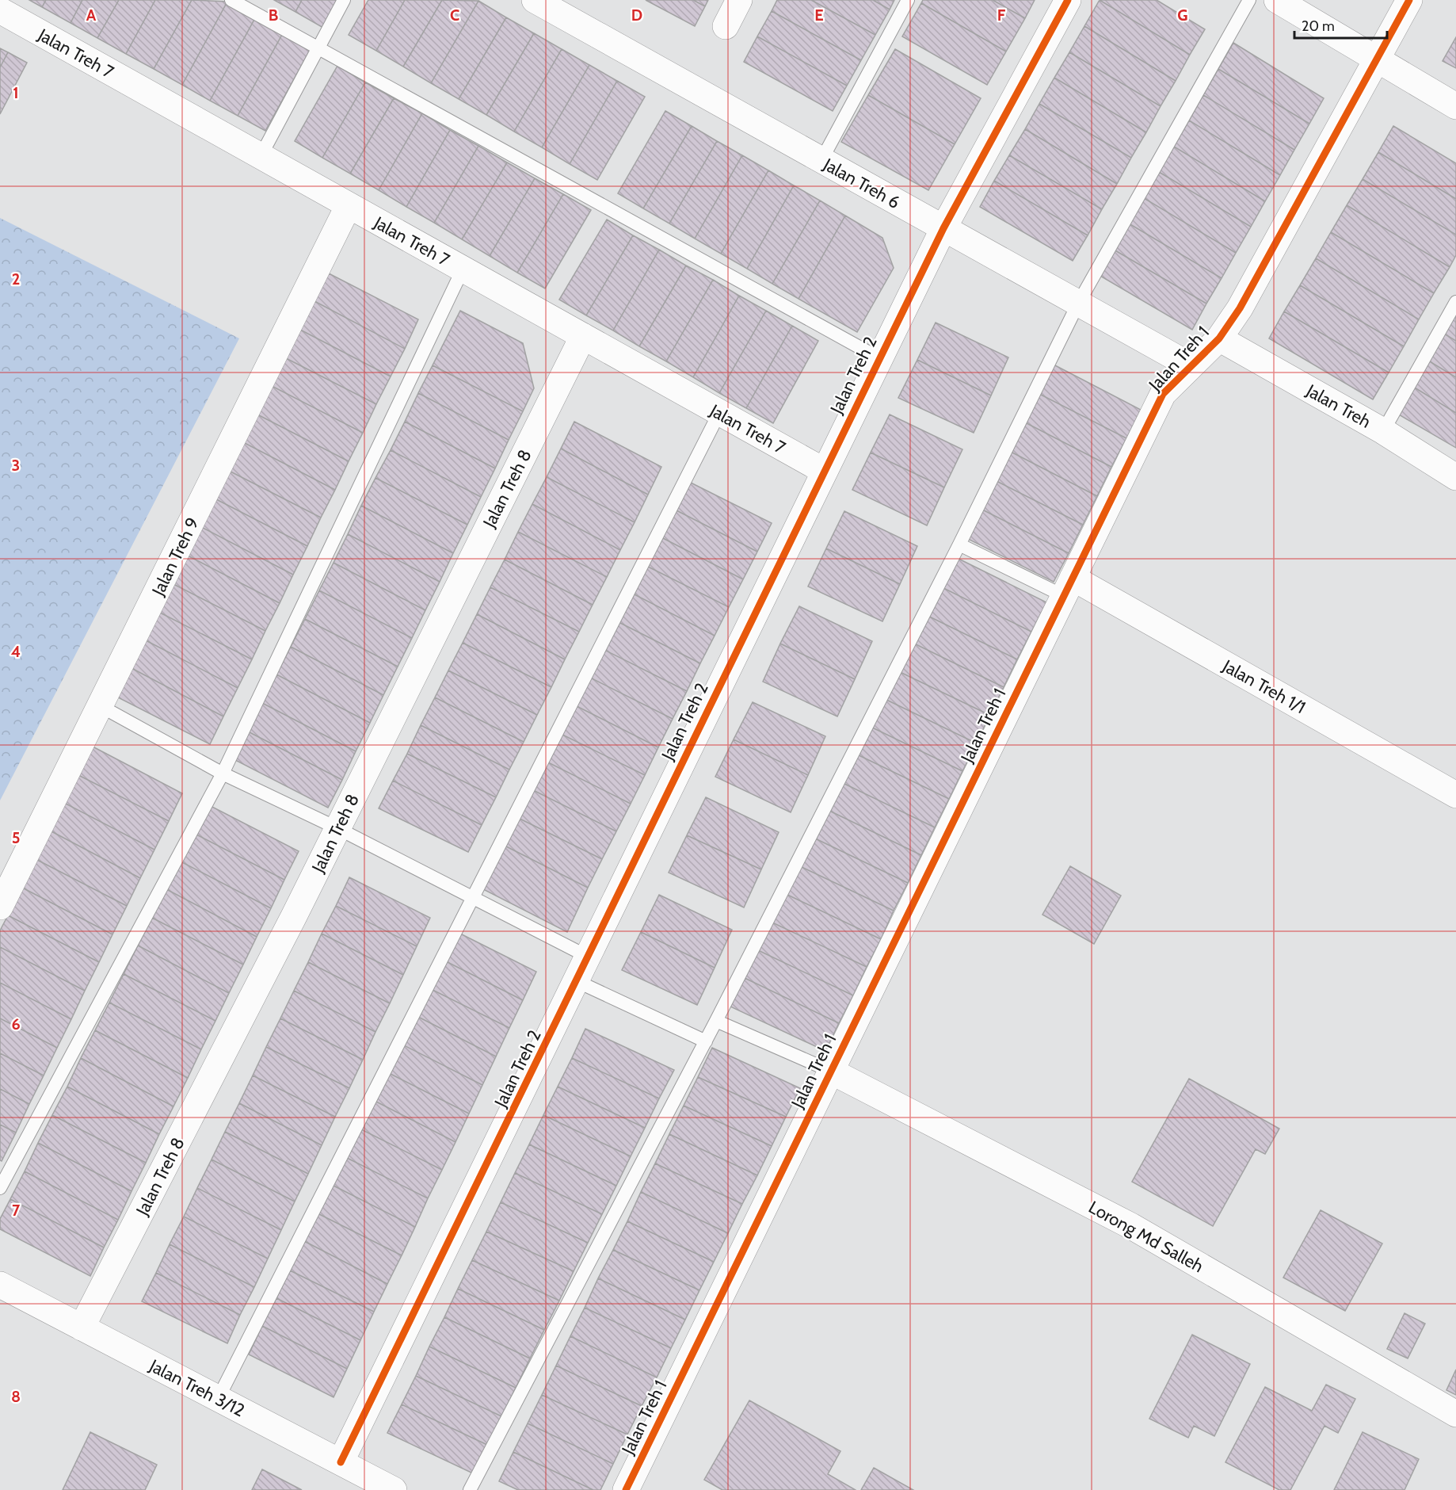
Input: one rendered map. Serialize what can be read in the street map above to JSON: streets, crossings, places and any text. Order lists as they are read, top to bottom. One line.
{"streets":{"street":["Jalan Treh 7","Jalan Treh 6","Jalan Treh 1","Jalan Treh 2","Jalan Treh","Jalan Treh 8","Jalan Treh 9","Jalan Treh 1/1","Lorong Md Salleh","Jalan Treh 3/12"]},"crossings":[["Jalan Treh 7","Jalan Treh 2"],["Jalan Treh 7","Jalan Treh 8"],["Jalan Treh 7","Jalan Treh 9"],["Jalan Treh 6","Jalan Treh 1"],["Jalan Treh 6","Jalan Treh 2"],["Jalan Treh 1","Jalan Treh"],["Jalan Treh 1","Jalan Treh 1/1"],["Jalan Treh 1","Lorong Md Salleh"],["Jalan Treh 2","Jalan Treh 3/12"],["Jalan Treh 8","Jalan Treh 3/12"]],"scale_bar":"20 m","grid":{"columns":["A","B","C","D","E","F","G"],"rows":["1","2","3","4","5","6","7","8"]}}
